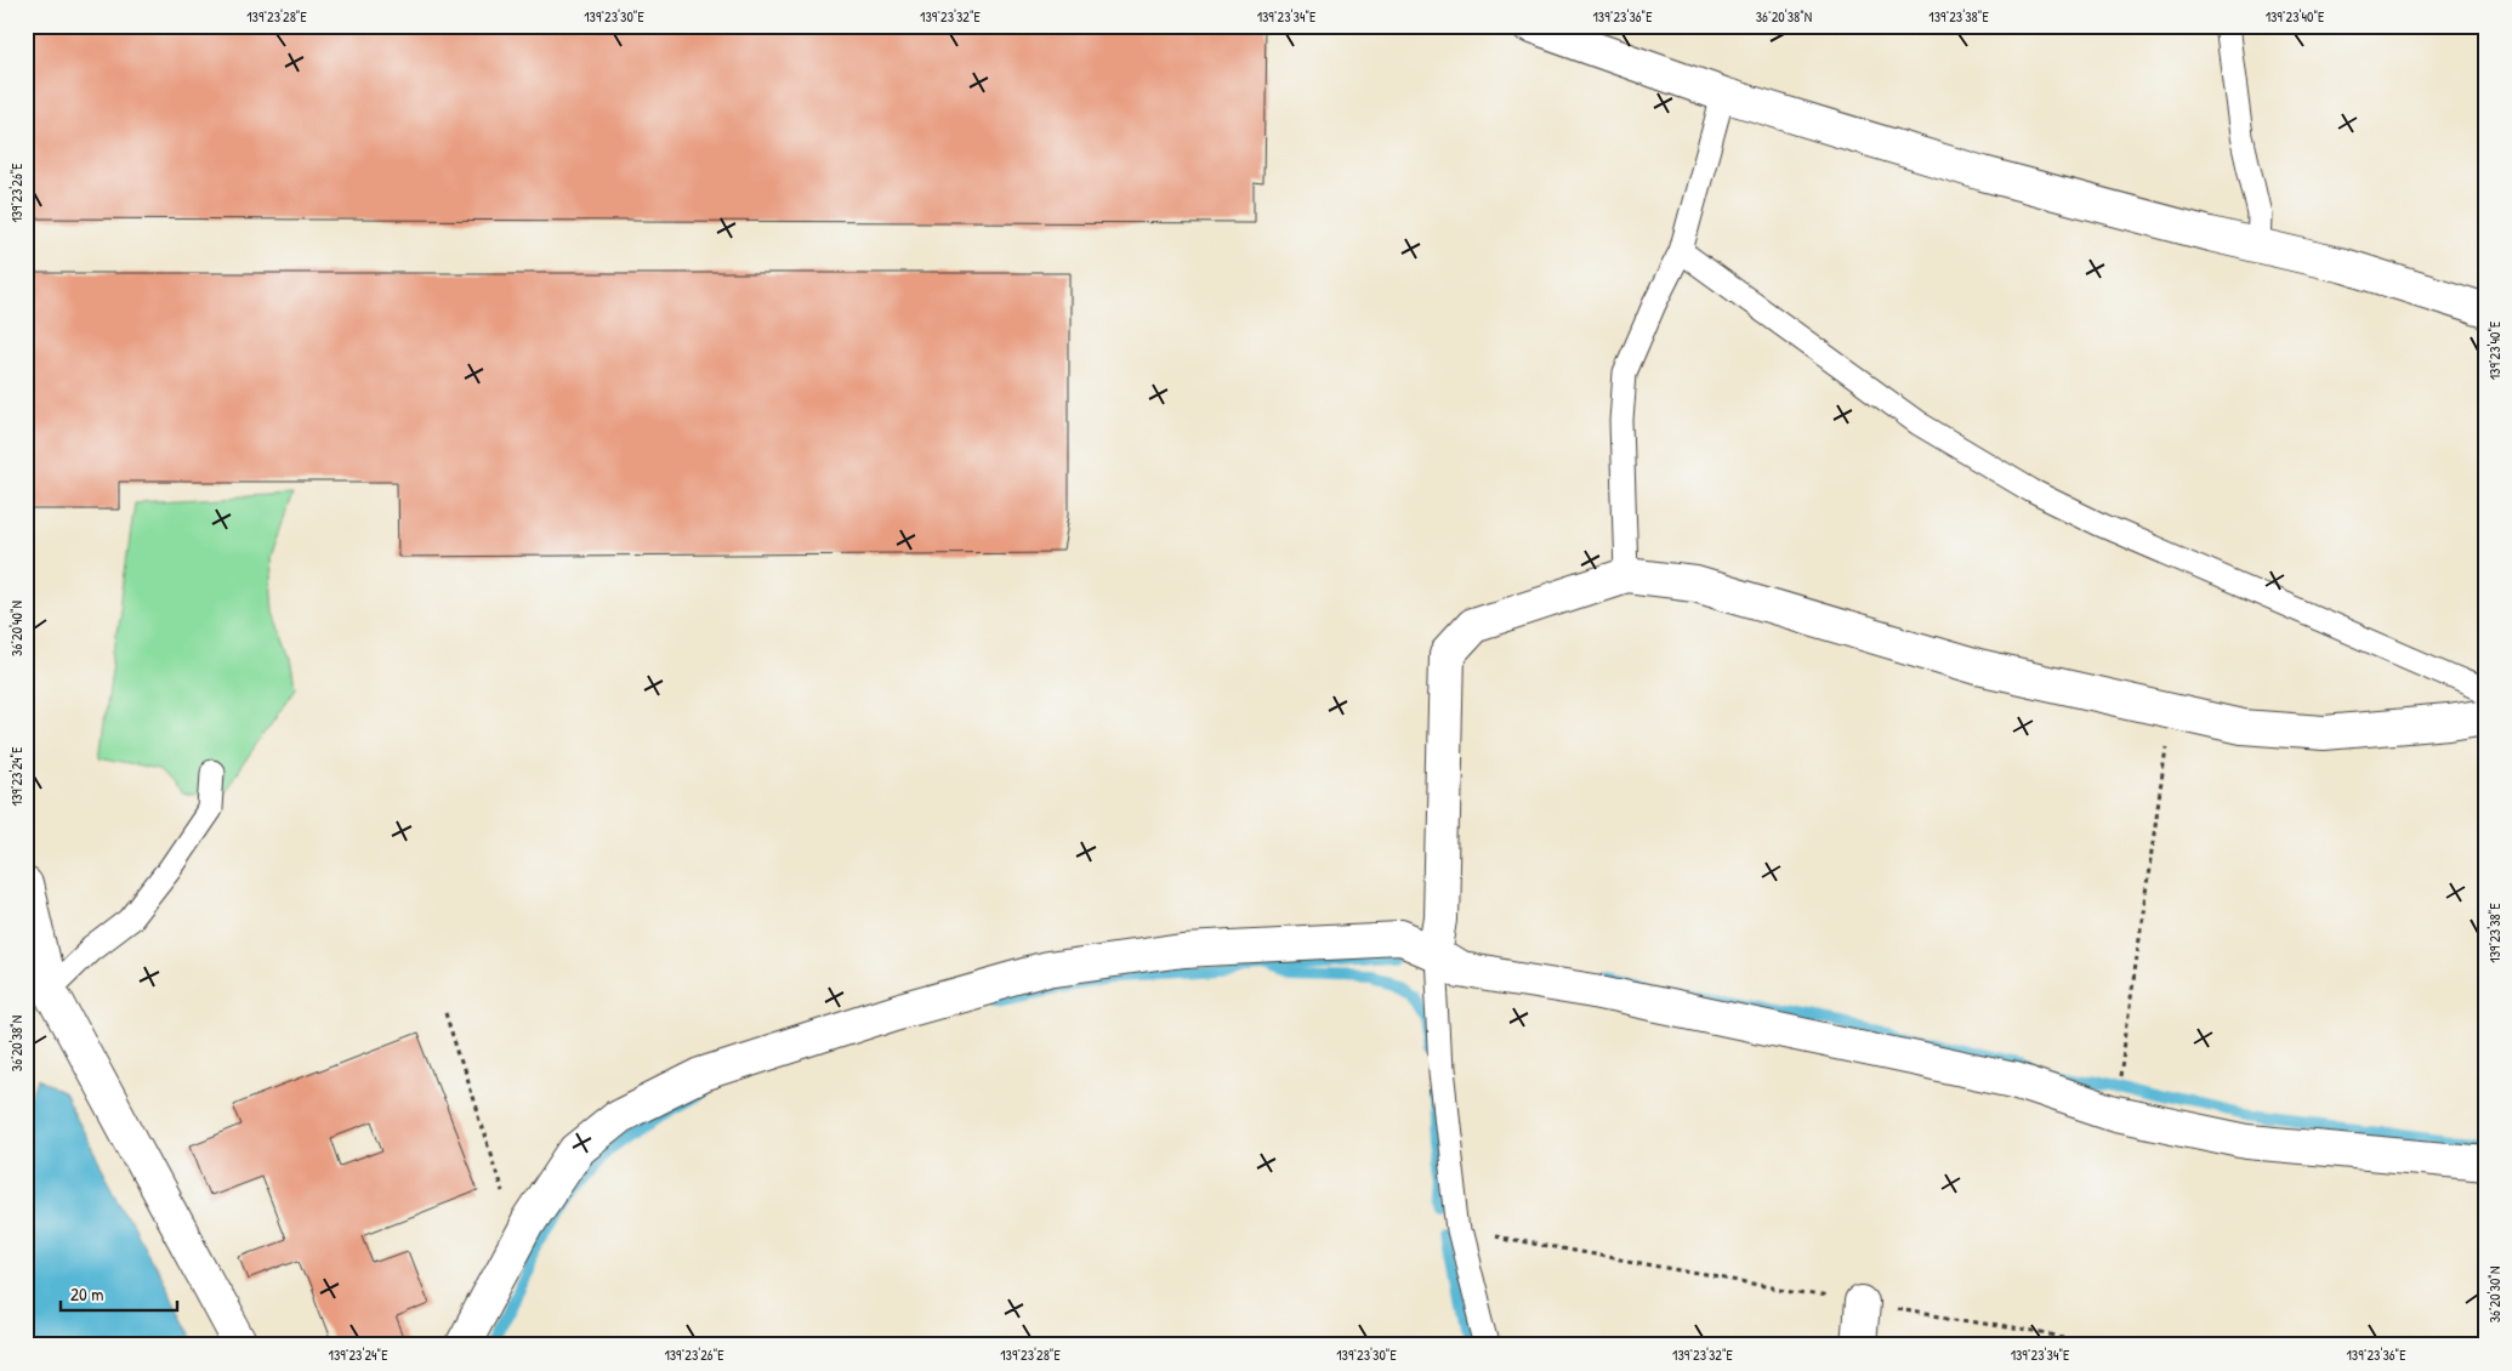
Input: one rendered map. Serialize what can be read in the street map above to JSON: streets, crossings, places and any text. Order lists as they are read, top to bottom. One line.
{"scale_bar":"20 m","coordinates":["139°23'28\"E","139°23'30\"E","139°23'32\"E","139°23'34\"E","139°23'36\"E","36°20'38\"N","139°23'38\"E","139°23'40\"E","139°23'26\"E","36°20'40\"N","139°23'24\"E","36°20'30\"N"]}
